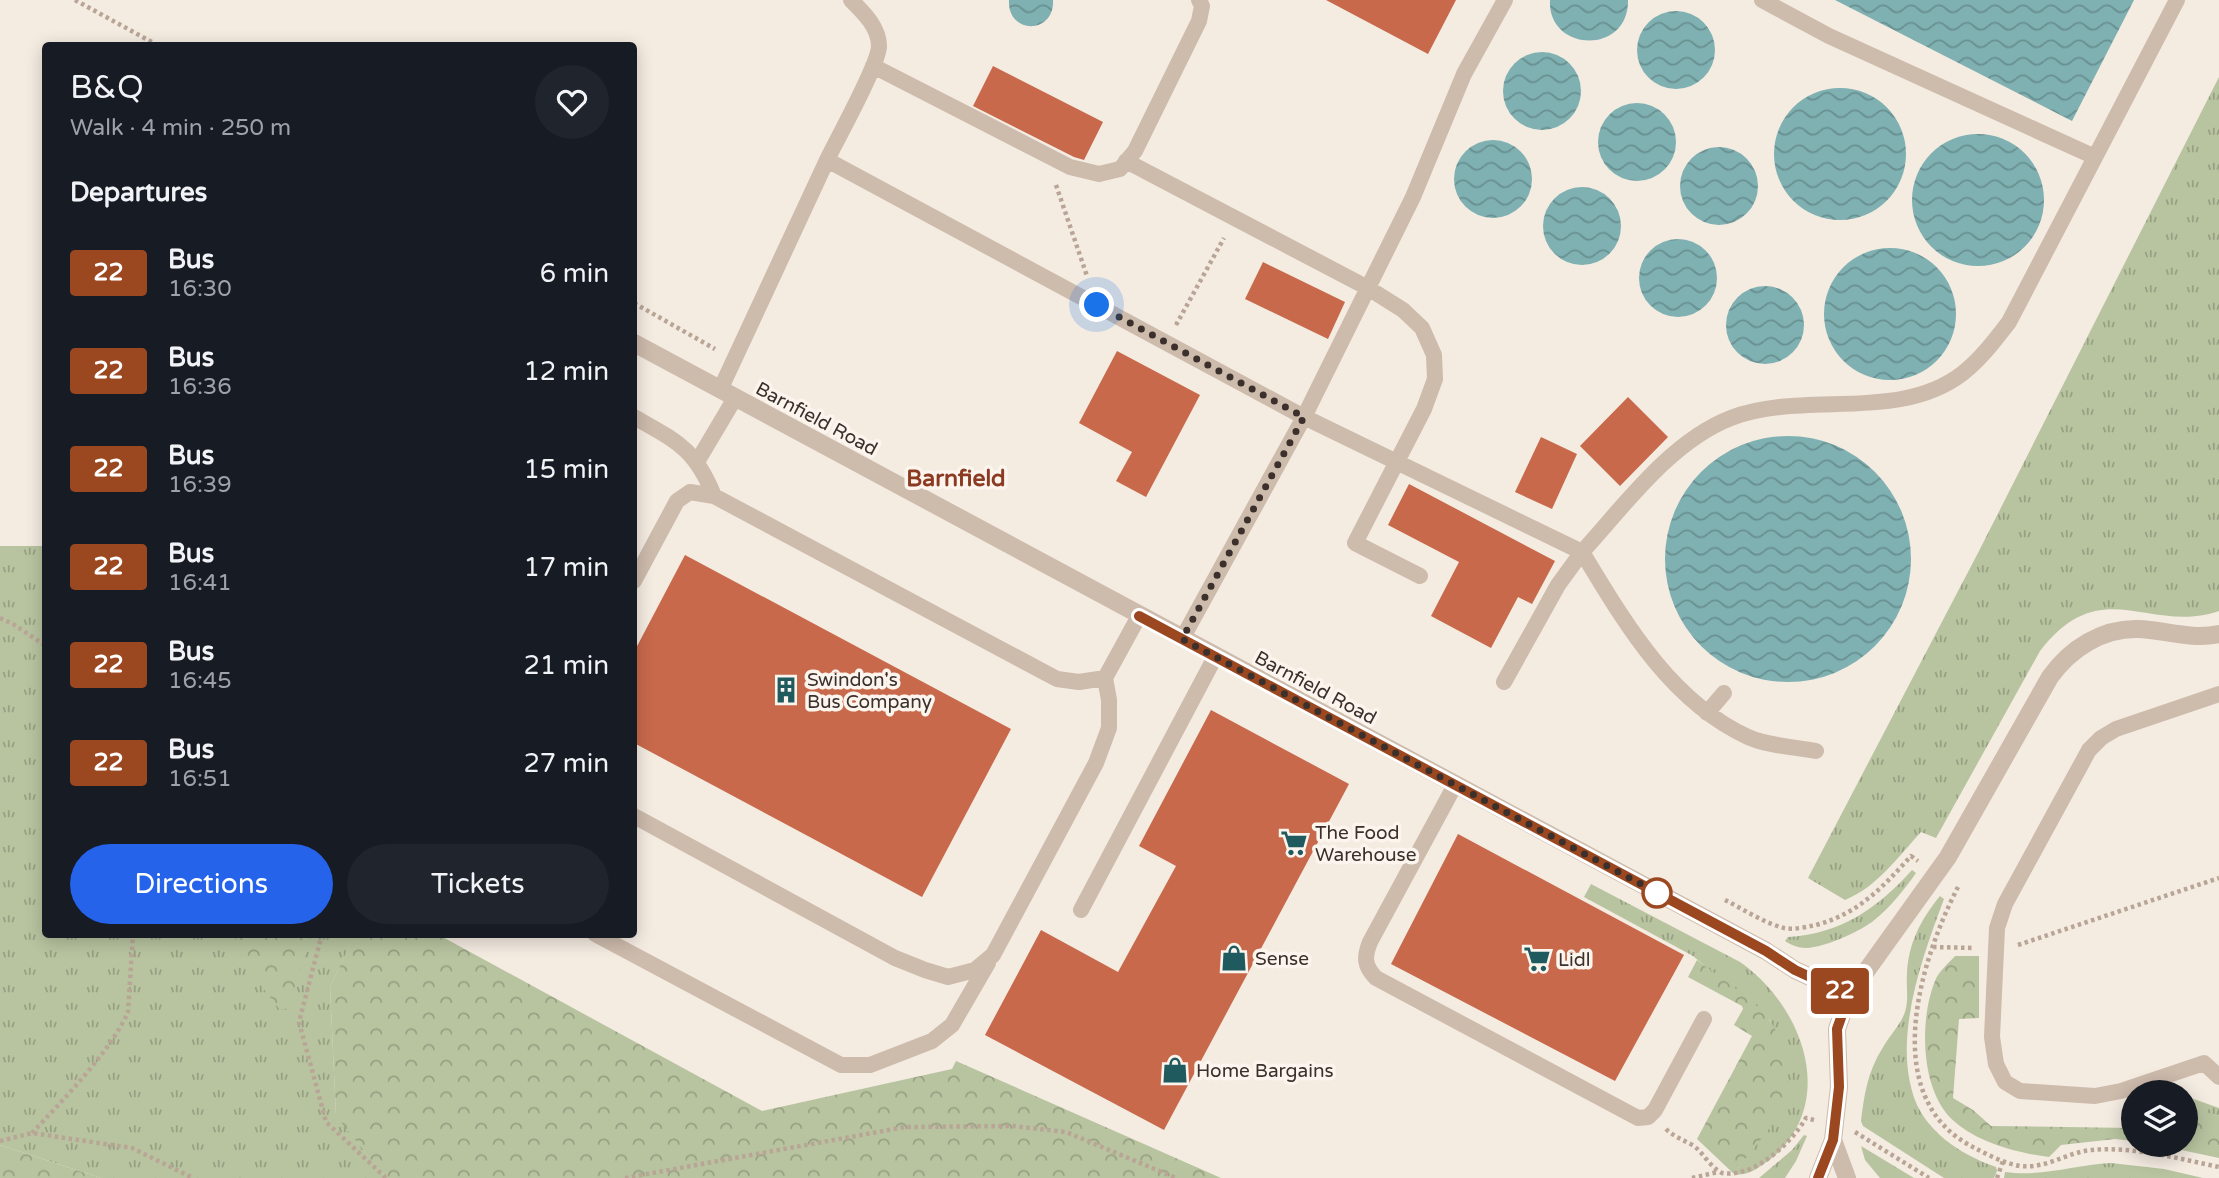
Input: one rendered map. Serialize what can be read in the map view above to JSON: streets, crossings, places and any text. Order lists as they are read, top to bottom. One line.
{"streets":{"street":["Barnfield Road"]},"districts":["Barnfield"],"places":{"building":["Swindon's Bus Company"],"supermarket":["The Food Warehouse","Lidl"],"shop":["Sense","Home Bargains"]},"lines":["bus line 22"],"page":{"on_map":"22","heading":[["B&Q","Walk · 4 min · 250 m"],"Departures"],"list":[{"mark":"22","name":"Bus","note":"16:30","value":"6 min"},{"mark":"22","name":"Bus","note":"16:36","value":"12 min"},{"mark":"22","name":"Bus","note":"16:39","value":"15 min"},{"mark":"22","name":"Bus","note":"16:41","value":"17 min"},{"mark":"22","name":"Bus","note":"16:45","value":"21 min"},{"mark":"22","name":"Bus","note":"16:51","value":"27 min"}],"buttons":["Directions","Tickets"]}}
